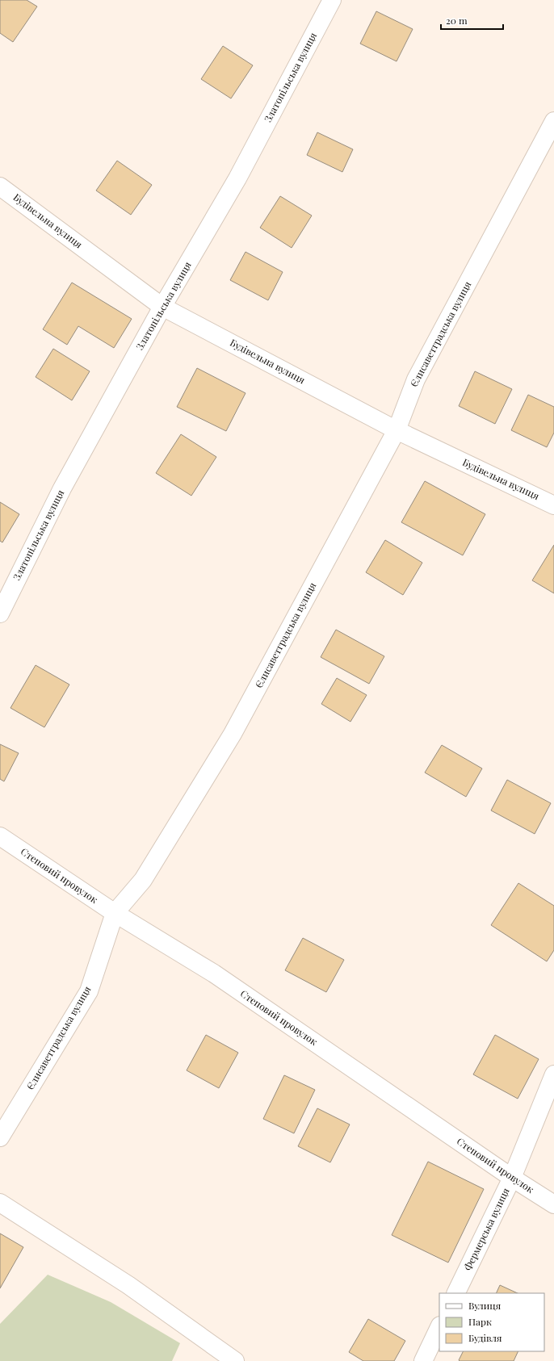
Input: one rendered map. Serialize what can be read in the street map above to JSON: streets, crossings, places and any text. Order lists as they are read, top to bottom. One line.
{"streets":{"street":["Златопільська вулиця","Будівельна вулиця","Єлисаветградська вулиця","Степовий провулок","Фермерська вулиця"]},"crossings":[["Златопільська вулиця","Будівельна вулиця"],["Будівельна вулиця","Єлисаветградська вулиця"],["Єлисаветградська вулиця","Степовий провулок"],["Степовий провулок","Фермерська вулиця"]],"legend":["Вулиця","Парк","Будівля"],"scale_bar":"20 m"}
